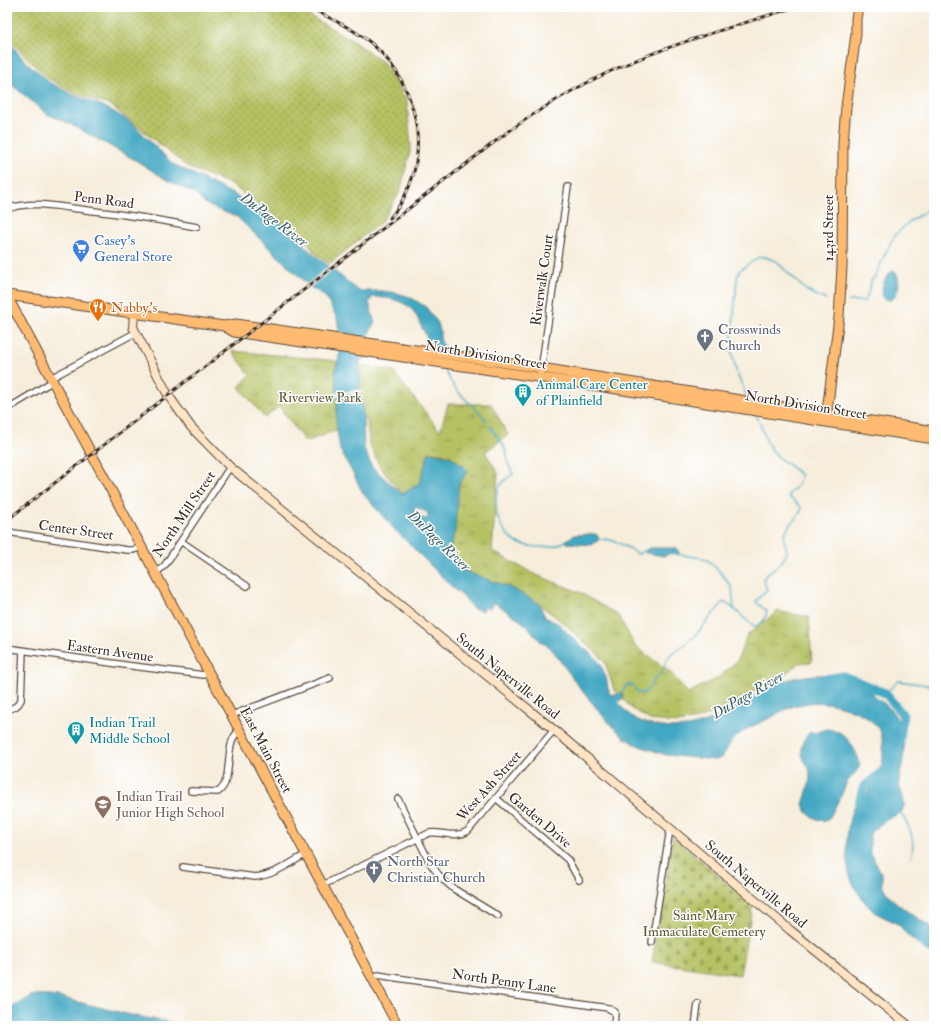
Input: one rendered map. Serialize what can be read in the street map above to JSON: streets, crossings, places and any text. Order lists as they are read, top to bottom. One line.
{"streets":{"main road":["143rd Street","North Division Street","South Naperville Road","East Main Street"],"street":["Penn Road","Riverwalk Court","North Mill Street","Center Street","Eastern Avenue","West Ash Street","Garden Drive","North Penny Lane"]},"crossings":[["143rd Street","North Division Street"],["Riverwalk Court","North Division Street"],["North Division Street","South Naperville Road"],["North Mill Street","South Naperville Road"],["North Mill Street","East Main Street"],["Center Street","East Main Street"],["Eastern Avenue","East Main Street"],["South Naperville Road","West Ash Street"],["East Main Street","West Ash Street"],["East Main Street","North Penny Lane"],["West Ash Street","Garden Drive"]],"water":["DuPage River"],"parks":["Riverview Park","Saint Mary Immaculate Cemetery"],"places":{"supermarket":["Casey's General Store"],"restaurant":["Nabby’s"],"church":["Crosswinds Church","North Star Christian Church"],"building":["Animal Care Center of Plainfield","Indian Trail Middle School"],"school or university":["Indian Trail Junior High School"]}}
